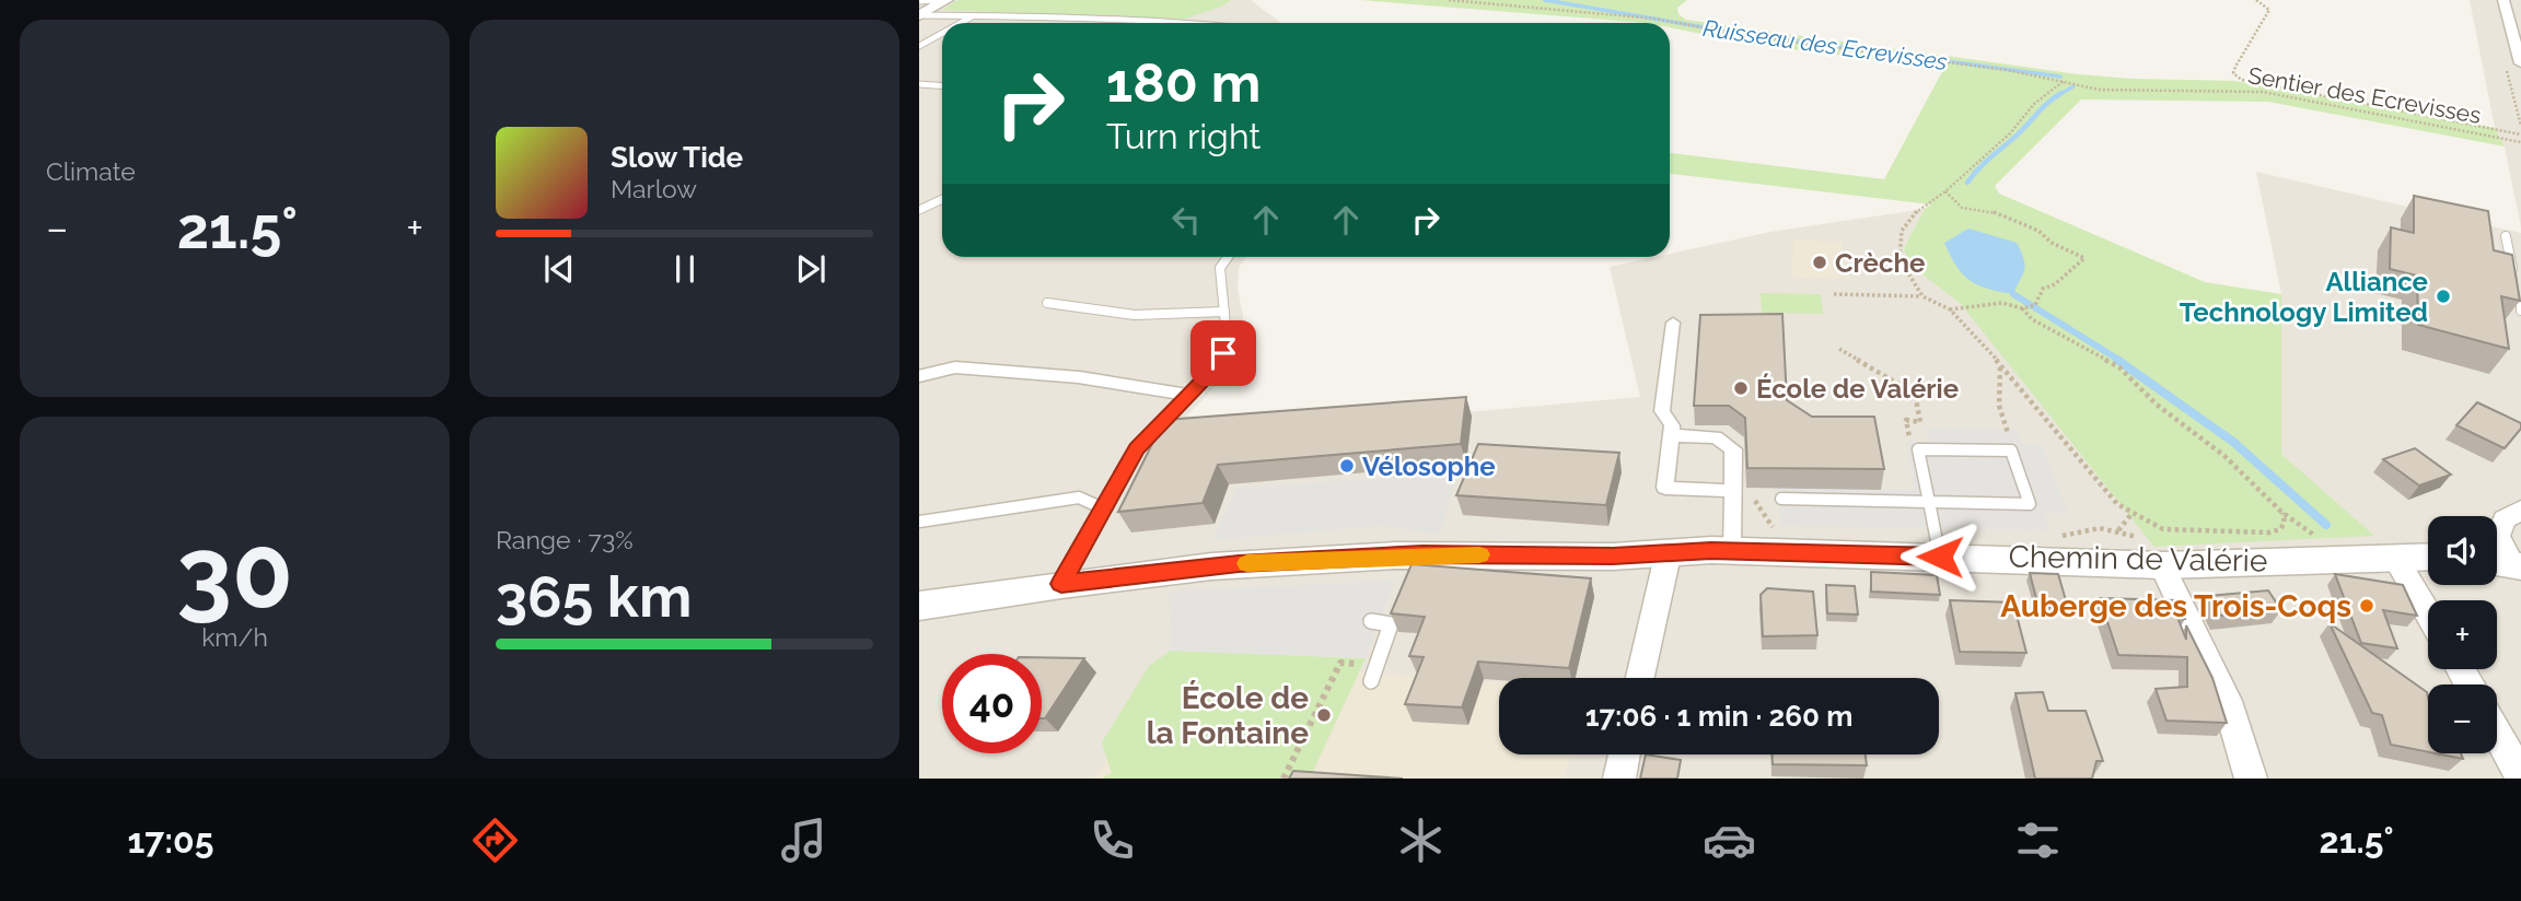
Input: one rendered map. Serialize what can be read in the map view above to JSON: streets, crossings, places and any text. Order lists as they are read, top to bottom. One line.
{"streets":{"street":["Chemin de Valérie"],"path":["Sentier des Ecrevisses"]},"water":["Ruisseau des Ecrevisses"],"places":["Crèche","Alliance Technology Limited","École de Valérie","Vélosophe","Auberge des Trois-Coqs","École de la Fontaine"],"page":{"tile":["Climate",["30","km/h"],["Range · 73%","365 km"]],"turn":["180 m","Turn right"],"song":["Slow Tide","Marlow"],"heat":["−","21.5°","+"],"map_buttons":["+","−"],"limit":"40","trip":"17:06 · 1 min · 260 m","tabs":["17:05","21.5°"]}}
